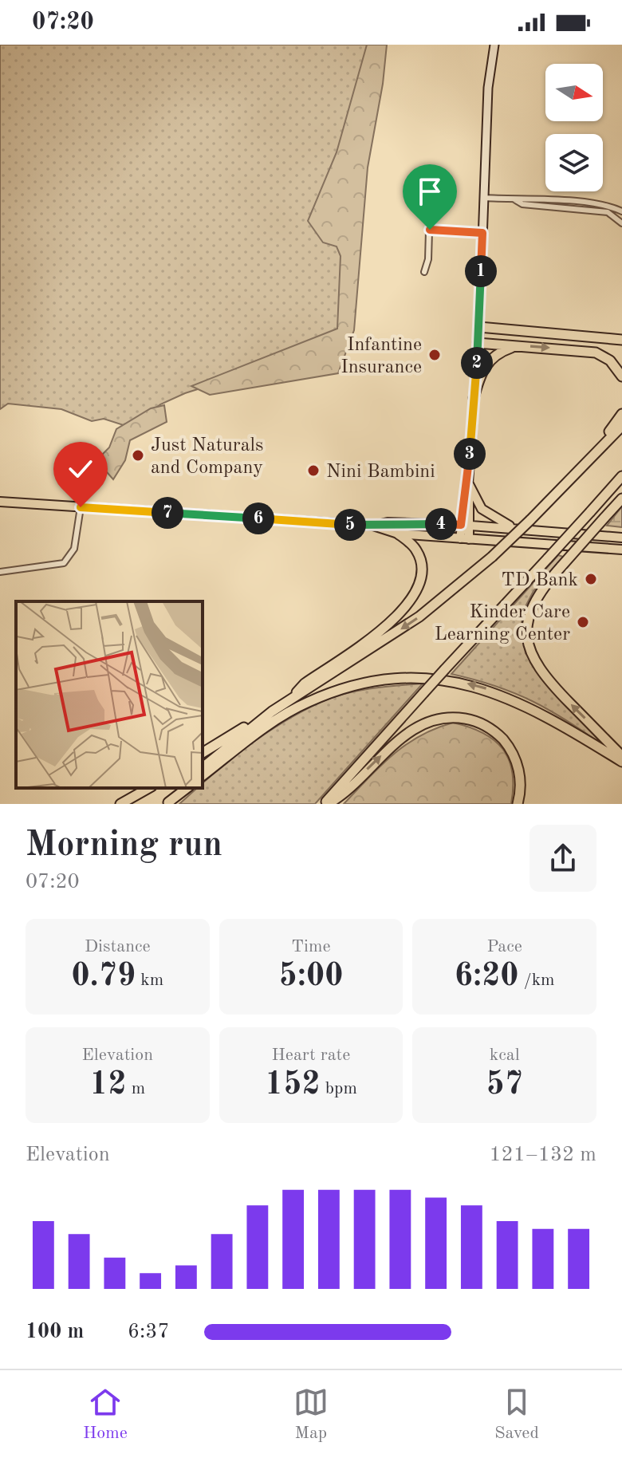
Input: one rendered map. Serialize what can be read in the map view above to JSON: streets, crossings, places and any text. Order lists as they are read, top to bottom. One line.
{"places":["Infantine Insurance","Just Naturals and Company","Nini Bambini","TD Bank","Kinder Care Learning Center"],"north":"right","page":{"status":"07:20","pins":["1","2","3","7","6","4","5"],"heading":["Morning run","07:20"],"stats":[["Distance","0.79 km"],["Time","5:00"],["Pace","6:20 /km"],["Elevation","12 m"],["Heart rate","152 bpm"],["kcal","57"]],"chart":["Elevation","121–132 m"],"list":[{"name":"100 m","note":"6:37"}],"tabs":["Home","Map","Saved"]}}
